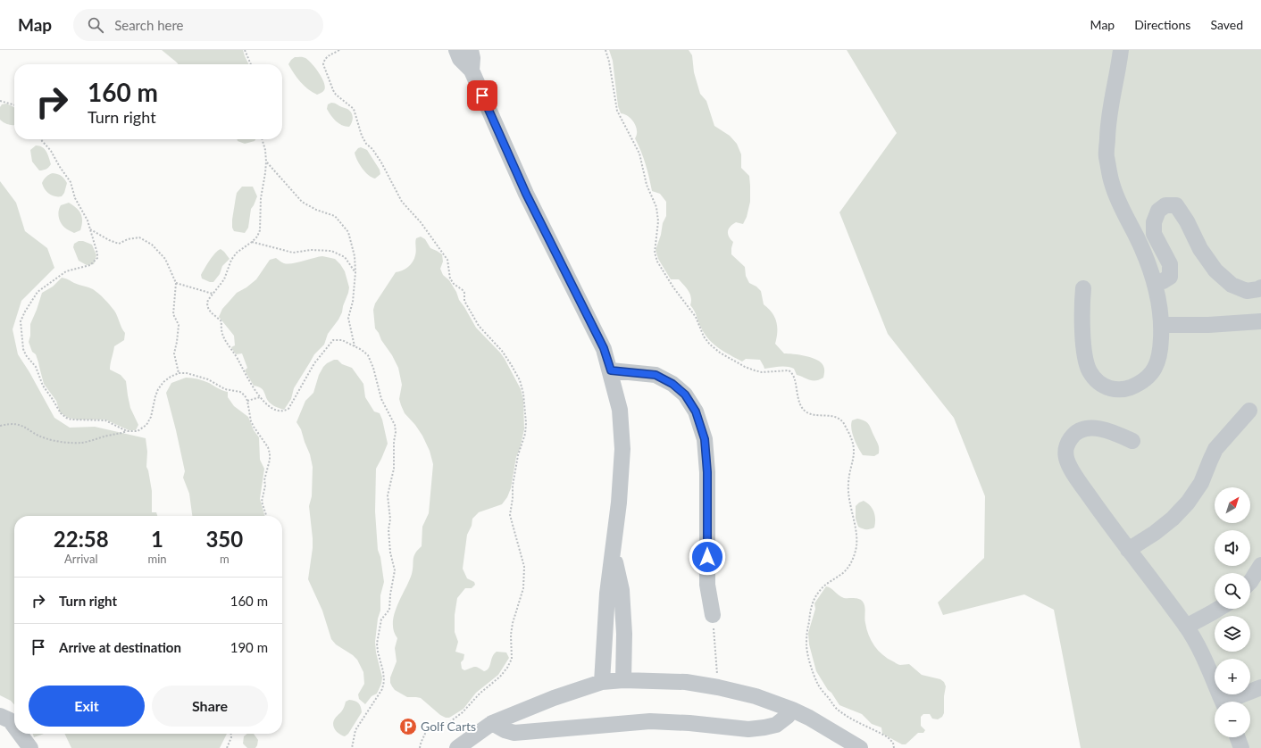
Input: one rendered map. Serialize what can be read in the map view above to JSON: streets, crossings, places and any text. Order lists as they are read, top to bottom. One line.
{"places":{"parking":["Golf Carts"]},"north":"top right","page":{"header":"Map","search":"Search here","nav":["Map","Directions","Saved"],"turn":["160 m","Turn right"],"map_buttons":["+","−"],"eta":["22:58","Arrival","1","min","350","m"],"list":[{"name":"Turn right","value":"160 m"},{"name":"Arrive at destination","value":"190 m"}],"buttons":["Exit","Share"]}}
